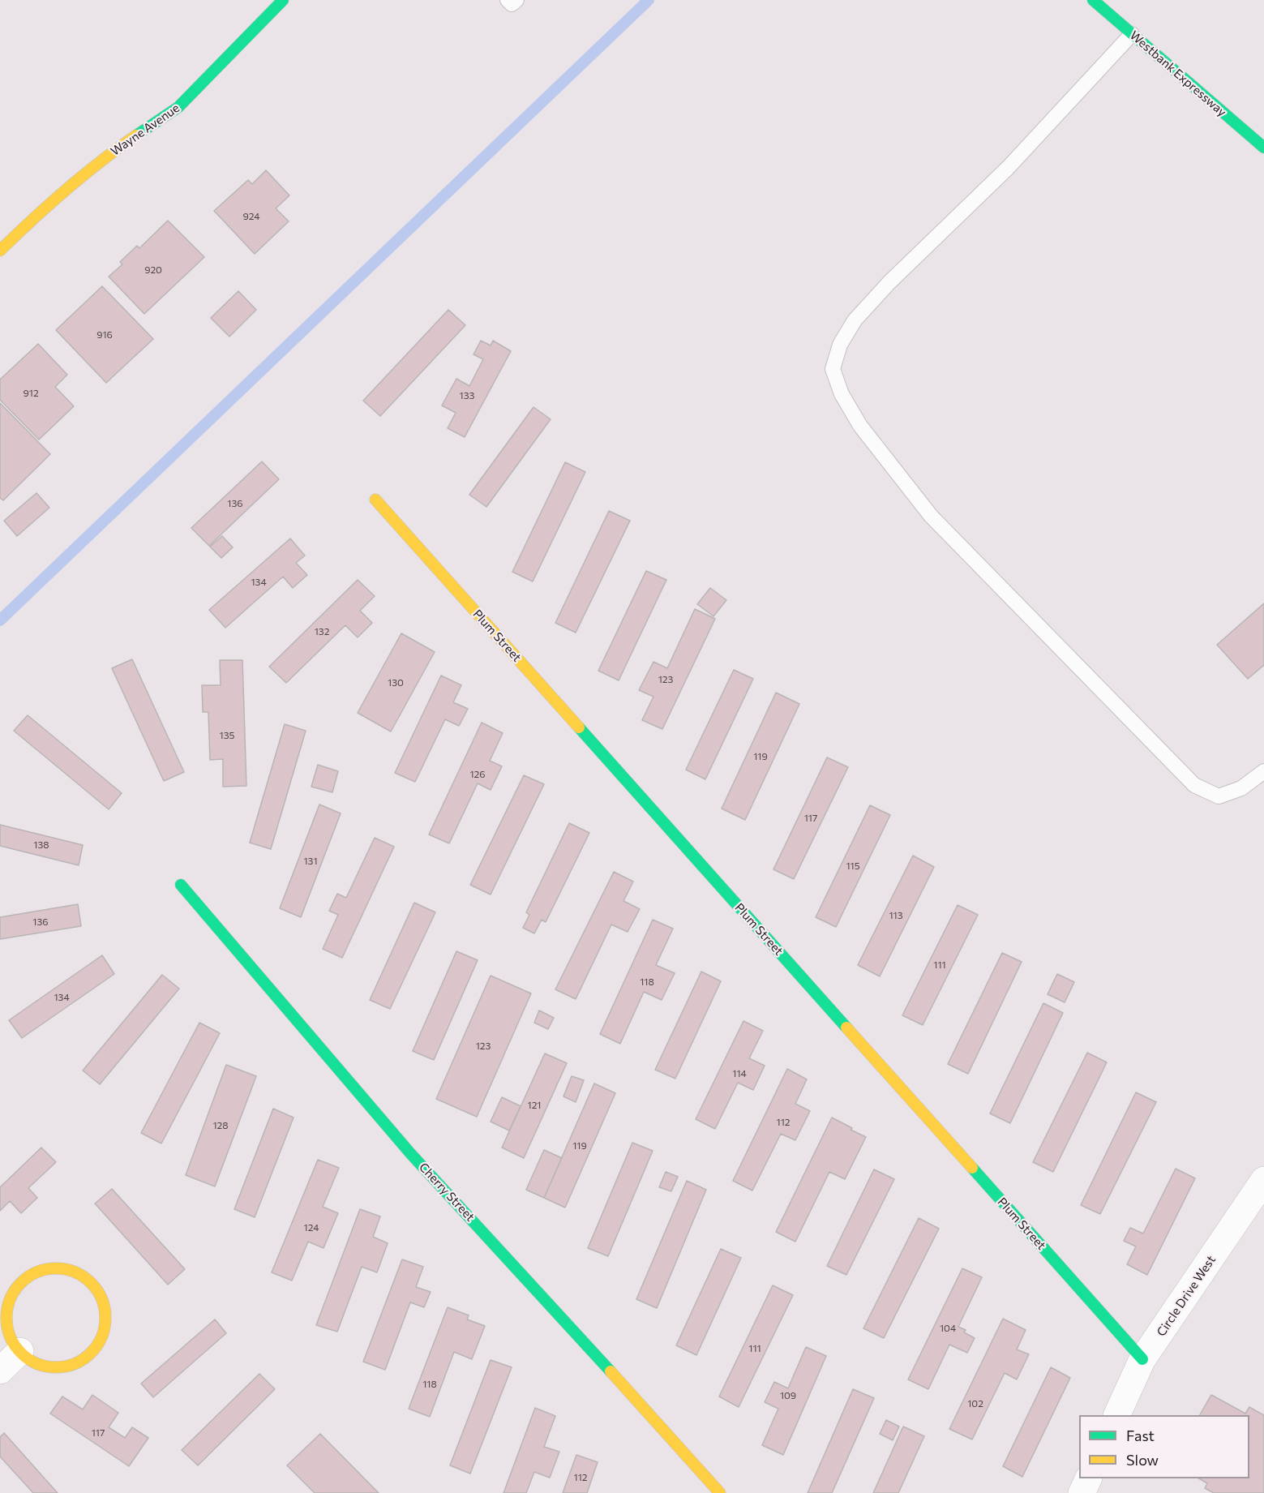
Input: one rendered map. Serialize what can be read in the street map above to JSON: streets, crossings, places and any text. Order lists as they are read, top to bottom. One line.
{"streets":{"main road":["Westbank Expressway","Wayne Avenue","Plum Street","Cherry Street"],"street":["Circle Drive West"]},"crossings":[["Plum Street","Circle Drive West"]],"house_numbers":["924","920","916","912","133","136","134","132","123","130","135","119","126","117","138","131","115","113","136","111","118","134","123","114","121","112","128","119","124","104","111","118","109","102","117","112"],"legend":["Fast","Slow"]}
